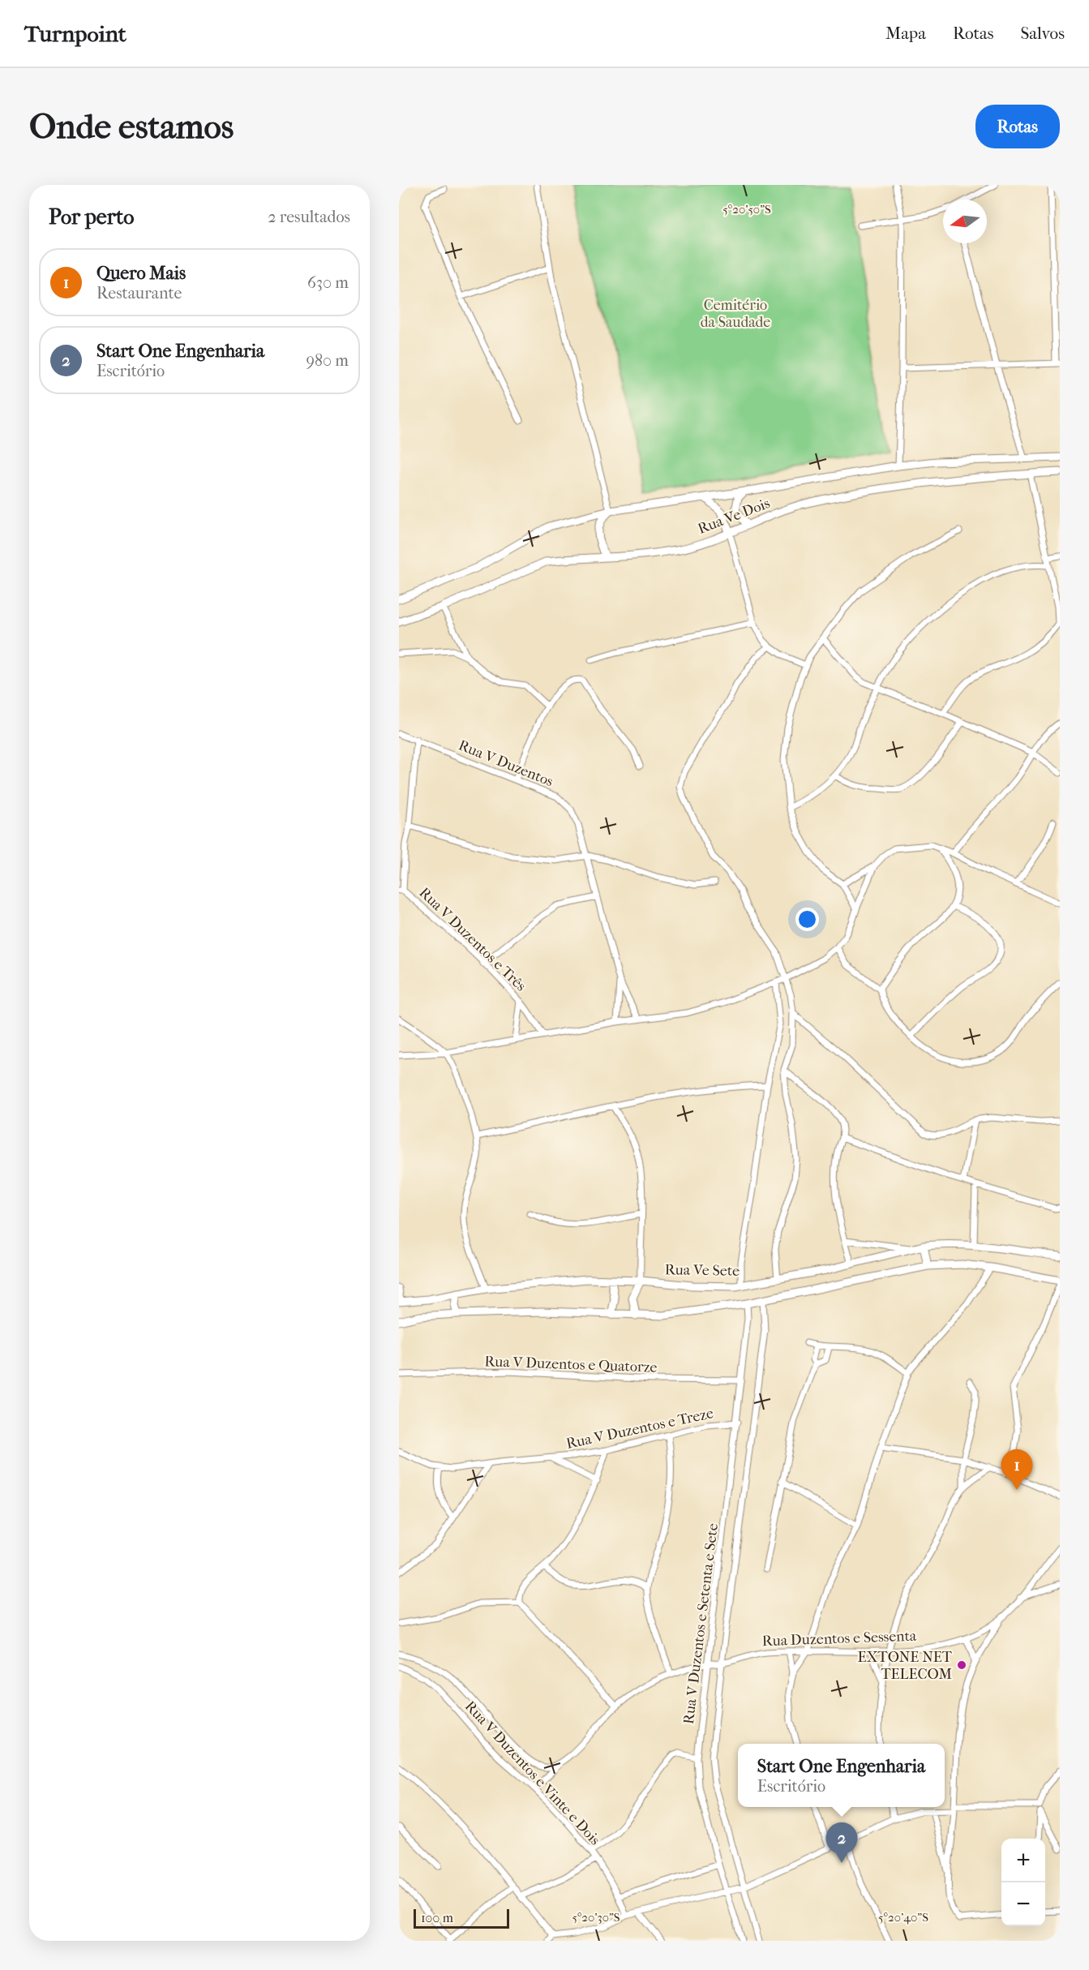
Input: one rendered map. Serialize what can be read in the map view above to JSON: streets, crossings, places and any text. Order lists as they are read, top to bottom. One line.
{"streets":{"main road":["Rua Ve Dois","Rua Ve Sete"],"street":["Rua V Duzentos","Rua V Duzentos e Três","Rua V Duzentos e Quatorze","Rua V Duzentos e Treze","Rua V Duzentos e Setenta e Sete","Rua Duzentos e Sessenta","Rua V Duzentos e Vinte e Dois"]},"crossings":[["Rua V Duzentos e Quatorze","Rua V Duzentos e Setenta e Sete"],["Rua V Duzentos e Treze","Rua V Duzentos e Setenta e Sete"],["Rua V Duzentos e Setenta e Sete","Rua Duzentos e Sessenta"],["Rua Duzentos e Sessenta","Rua V Duzentos e Vinte e Dois"]],"parks":["Cemitério da Saudade"],"places":["EXTONE NET TELECOM"],"scale_bar":"100 m","north":"left","page":{"header":"Turnpoint","nav":["Mapa","Rotas","Salvos"],"buttons":"Rotas","title":"Onde estamos","heading":["Por perto","2 resultados"],"list":[{"mark":"1","name":"Quero Mais","note":"Restaurante","value":"630 m"},{"mark":"2","name":"Start One Engenharia","note":"Escritório","value":"980 m"}],"pins":["1","2"],"popup":["Start One Engenharia","Escritório"],"map_buttons":["+","−"],"scale":"100 m"},"coordinates":["5°20'50\"S","5°20'30\"S","5°20'40\"S"]}
